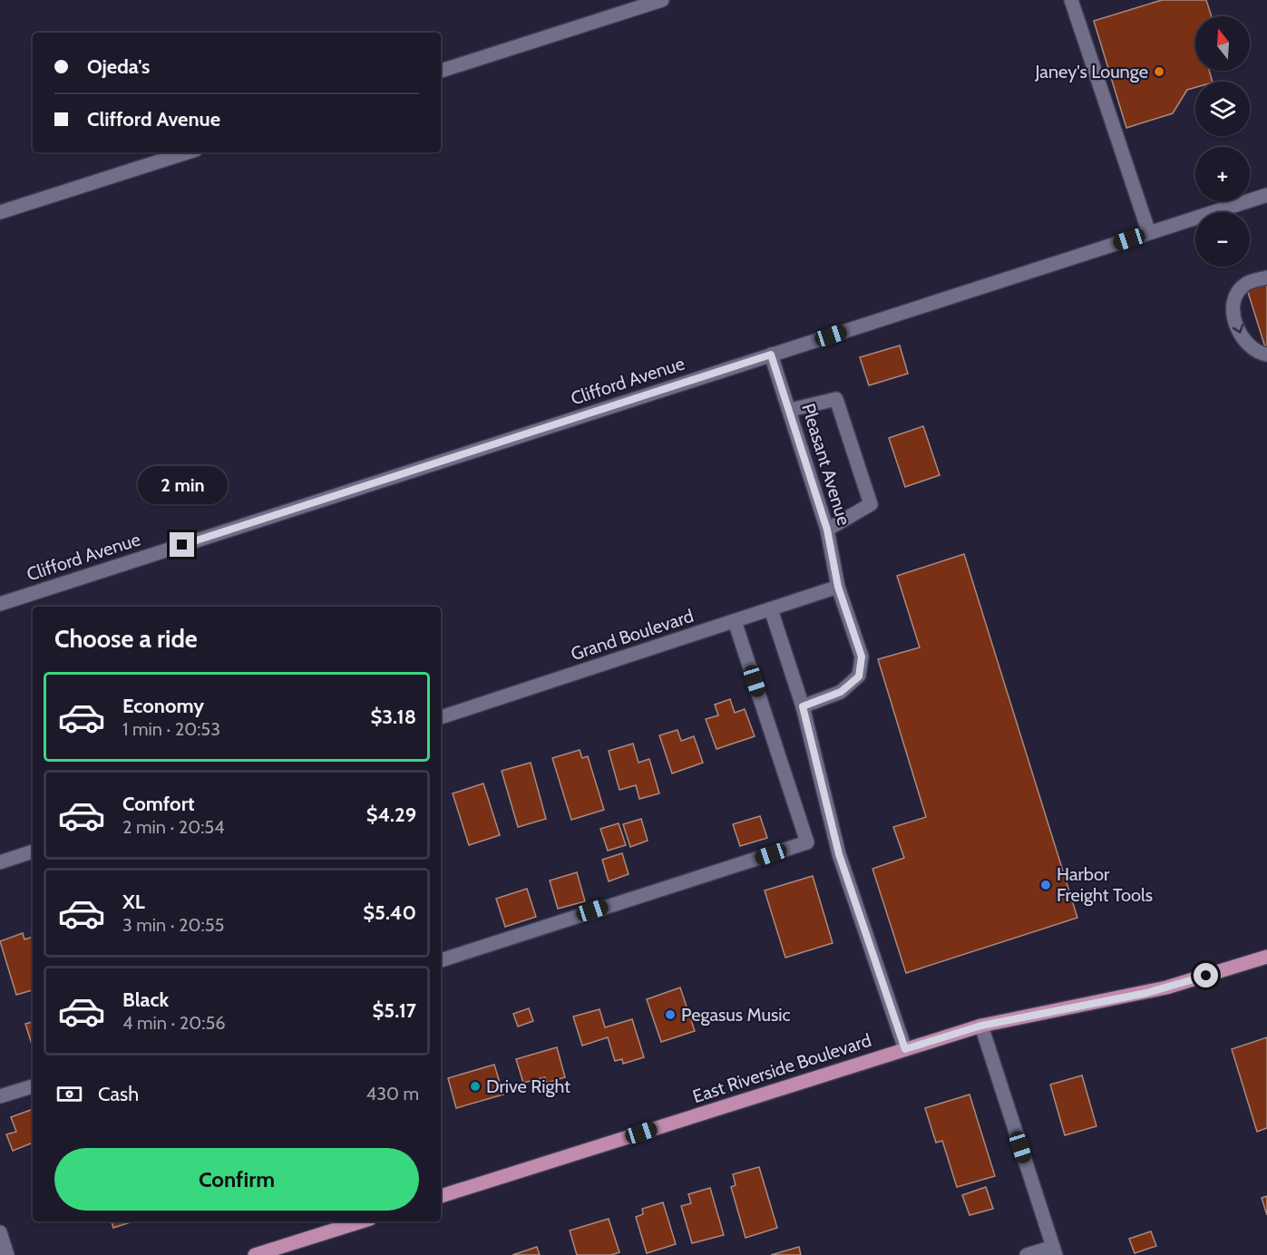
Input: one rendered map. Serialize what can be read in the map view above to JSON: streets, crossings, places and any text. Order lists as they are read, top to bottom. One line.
{"streets":{"main road":["East Riverside Boulevard"],"street":["Clifford Avenue","Pleasant Avenue","Grand Boulevard"]},"crossings":[["Clifford Avenue","Pleasant Avenue"],["Pleasant Avenue","Grand Boulevard"]],"places":["Janey's Lounge","Harbor Freight Tools","Pegasus Music","Drive Right"],"north":"top","page":{"map_buttons":["+","−"],"banner":["Ojeda's","Clifford Avenue"],"bubble":"2 min","heading":"Choose a ride","list":[{"name":"Economy","note":"1 min · 20:53","value":"$3.18"},{"name":"Comfort","note":"2 min · 20:54","value":"$4.29"},{"name":"XL","note":"3 min · 20:55","value":"$5.40"},{"name":"Black","note":"4 min · 20:56","value":"$5.17"}],"pay":["Cash","430 m"],"buttons":"Confirm"}}
